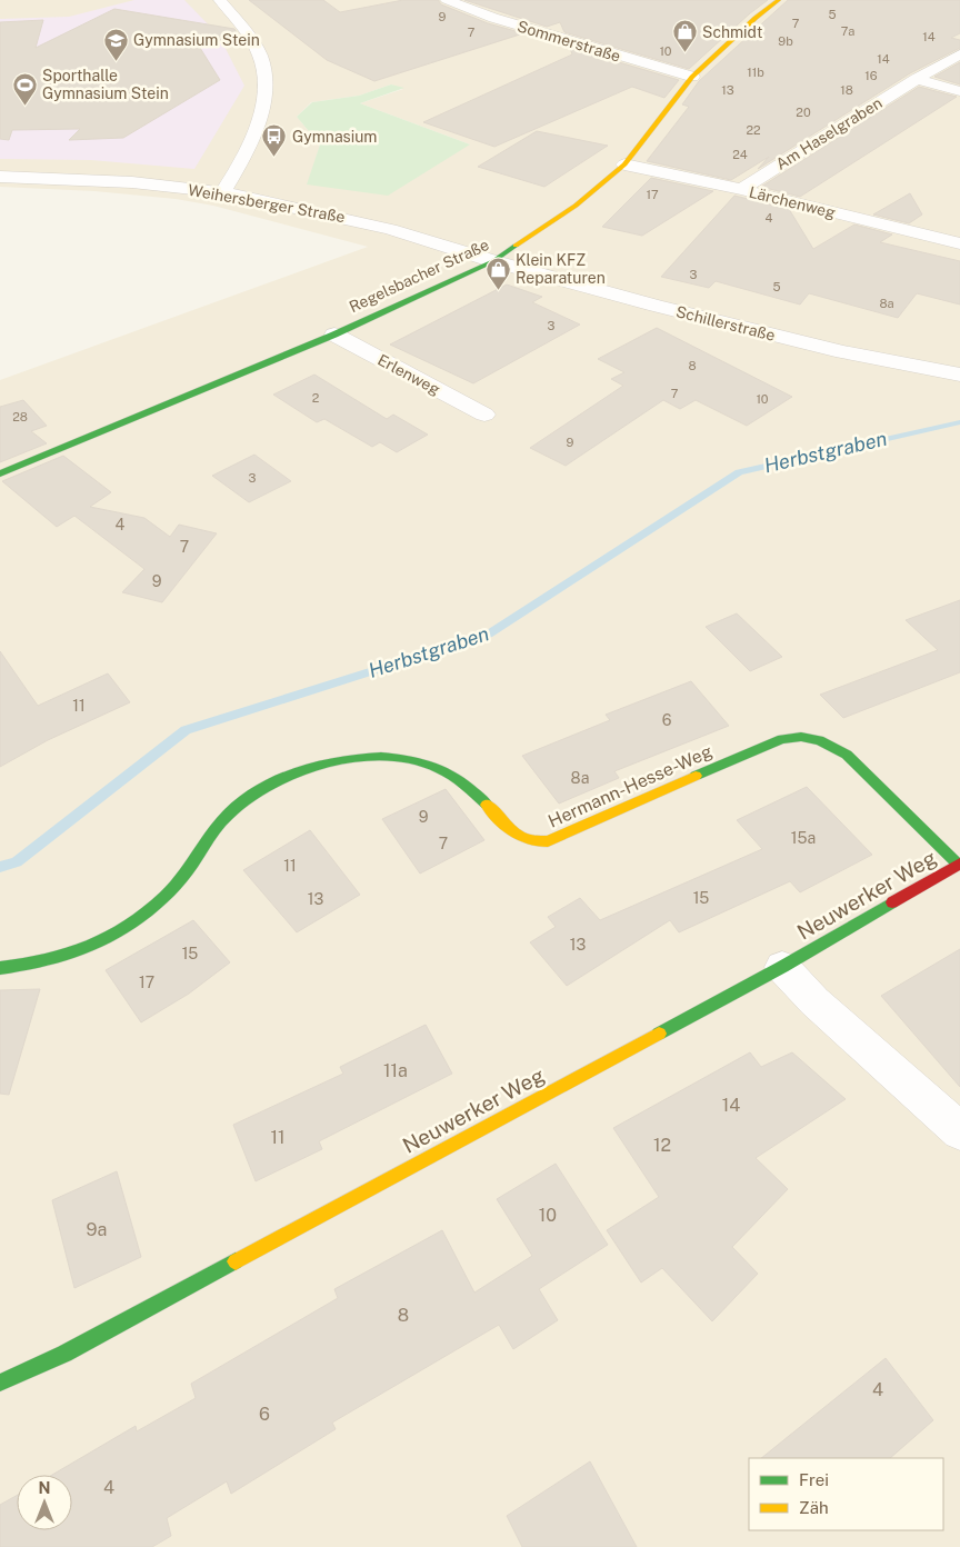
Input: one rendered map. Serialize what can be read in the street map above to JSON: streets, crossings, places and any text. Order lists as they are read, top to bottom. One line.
{"streets":{"street":["Sommerstraße","Am Haselgraben","Lärchenweg","Weihersberger Straße","Regelsbacher Straße","Schillerstraße","Erlenweg","Hermann-Hesse-Weg","Neuwerker Weg"]},"crossings":[["Sommerstraße","Regelsbacher Straße"],["Am Haselgraben","Lärchenweg"],["Lärchenweg","Regelsbacher Straße"],["Weihersberger Straße","Regelsbacher Straße"],["Weihersberger Straße","Schillerstraße"],["Regelsbacher Straße","Schillerstraße"],["Regelsbacher Straße","Erlenweg"],["Hermann-Hesse-Weg","Neuwerker Weg"]],"water":["Herbstgraben"],"places":{"shop":["Schmidt","Klein KFZ Reparaturen"],"school or university":["Gymnasium Stein"],"sports":["Sporthalle Gymnasium Stein"],"bus stop":["Gymnasium"]},"house_numbers":["5","9","7","7a","7","14","9b","10","14","11b","16","13","18","20","22","24","17","4","3","5","8a","3","8","7","2","10","28","9","3","4","7","9","11","6","8a","9","15a","7","11","15","13","13","15","17","11a","14","11","12","10","9a","8","4","6","4"],"legend":["Frei","Zäh"],"north":"top"}
